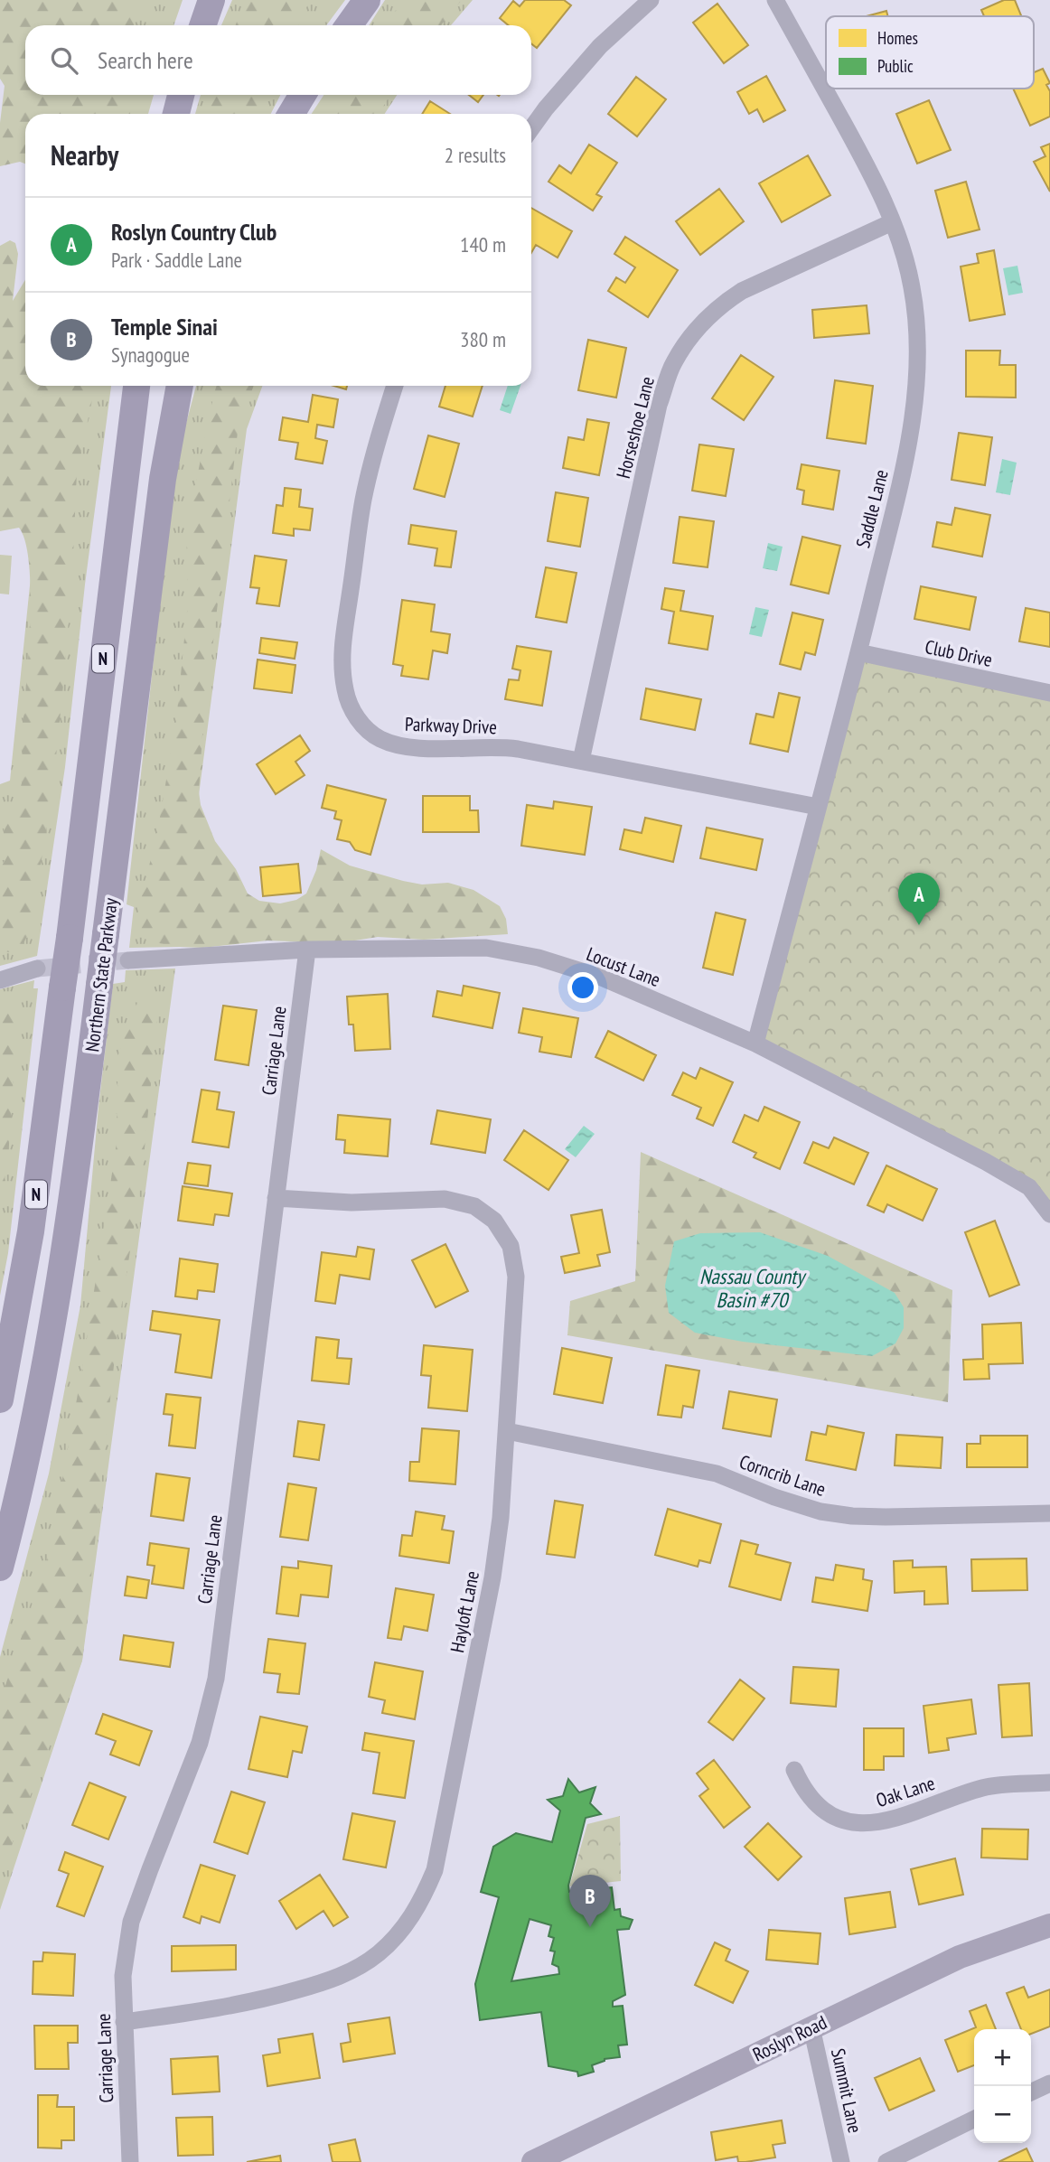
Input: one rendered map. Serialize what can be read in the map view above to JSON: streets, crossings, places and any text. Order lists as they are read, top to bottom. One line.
{"streets":{"highway":["N","Northern State Parkway"],"main road":["Roslyn Road"],"street":["Horseshoe Lane","Saddle Lane","Club Drive","Parkway Drive","Locust Lane","Carriage Lane","Corncrib Lane","Hayloft Lane","Oak Lane","Summit Lane"]},"crossings":[["Horseshoe Lane","Saddle Lane"],["Horseshoe Lane","Parkway Drive"],["Saddle Lane","Club Drive"],["Saddle Lane","Parkway Drive"],["Saddle Lane","Locust Lane"],["Locust Lane","Carriage Lane"],["Carriage Lane","Hayloft Lane"],["Corncrib Lane","Hayloft Lane"],["Roslyn Road","Summit Lane"]],"water":["Nassau County Basin #70"],"legend":["Homes","Public"],"page":{"search":"Search here","heading":["Nearby","2 results"],"list":[{"mark":"A","name":"Roslyn Country Club","note":"Park · Saddle Lane","value":"140 m"},{"mark":"B","name":"Temple Sinai","note":"Synagogue","value":"380 m"}],"pins":["A","B"],"map_buttons":["+","−"]}}
